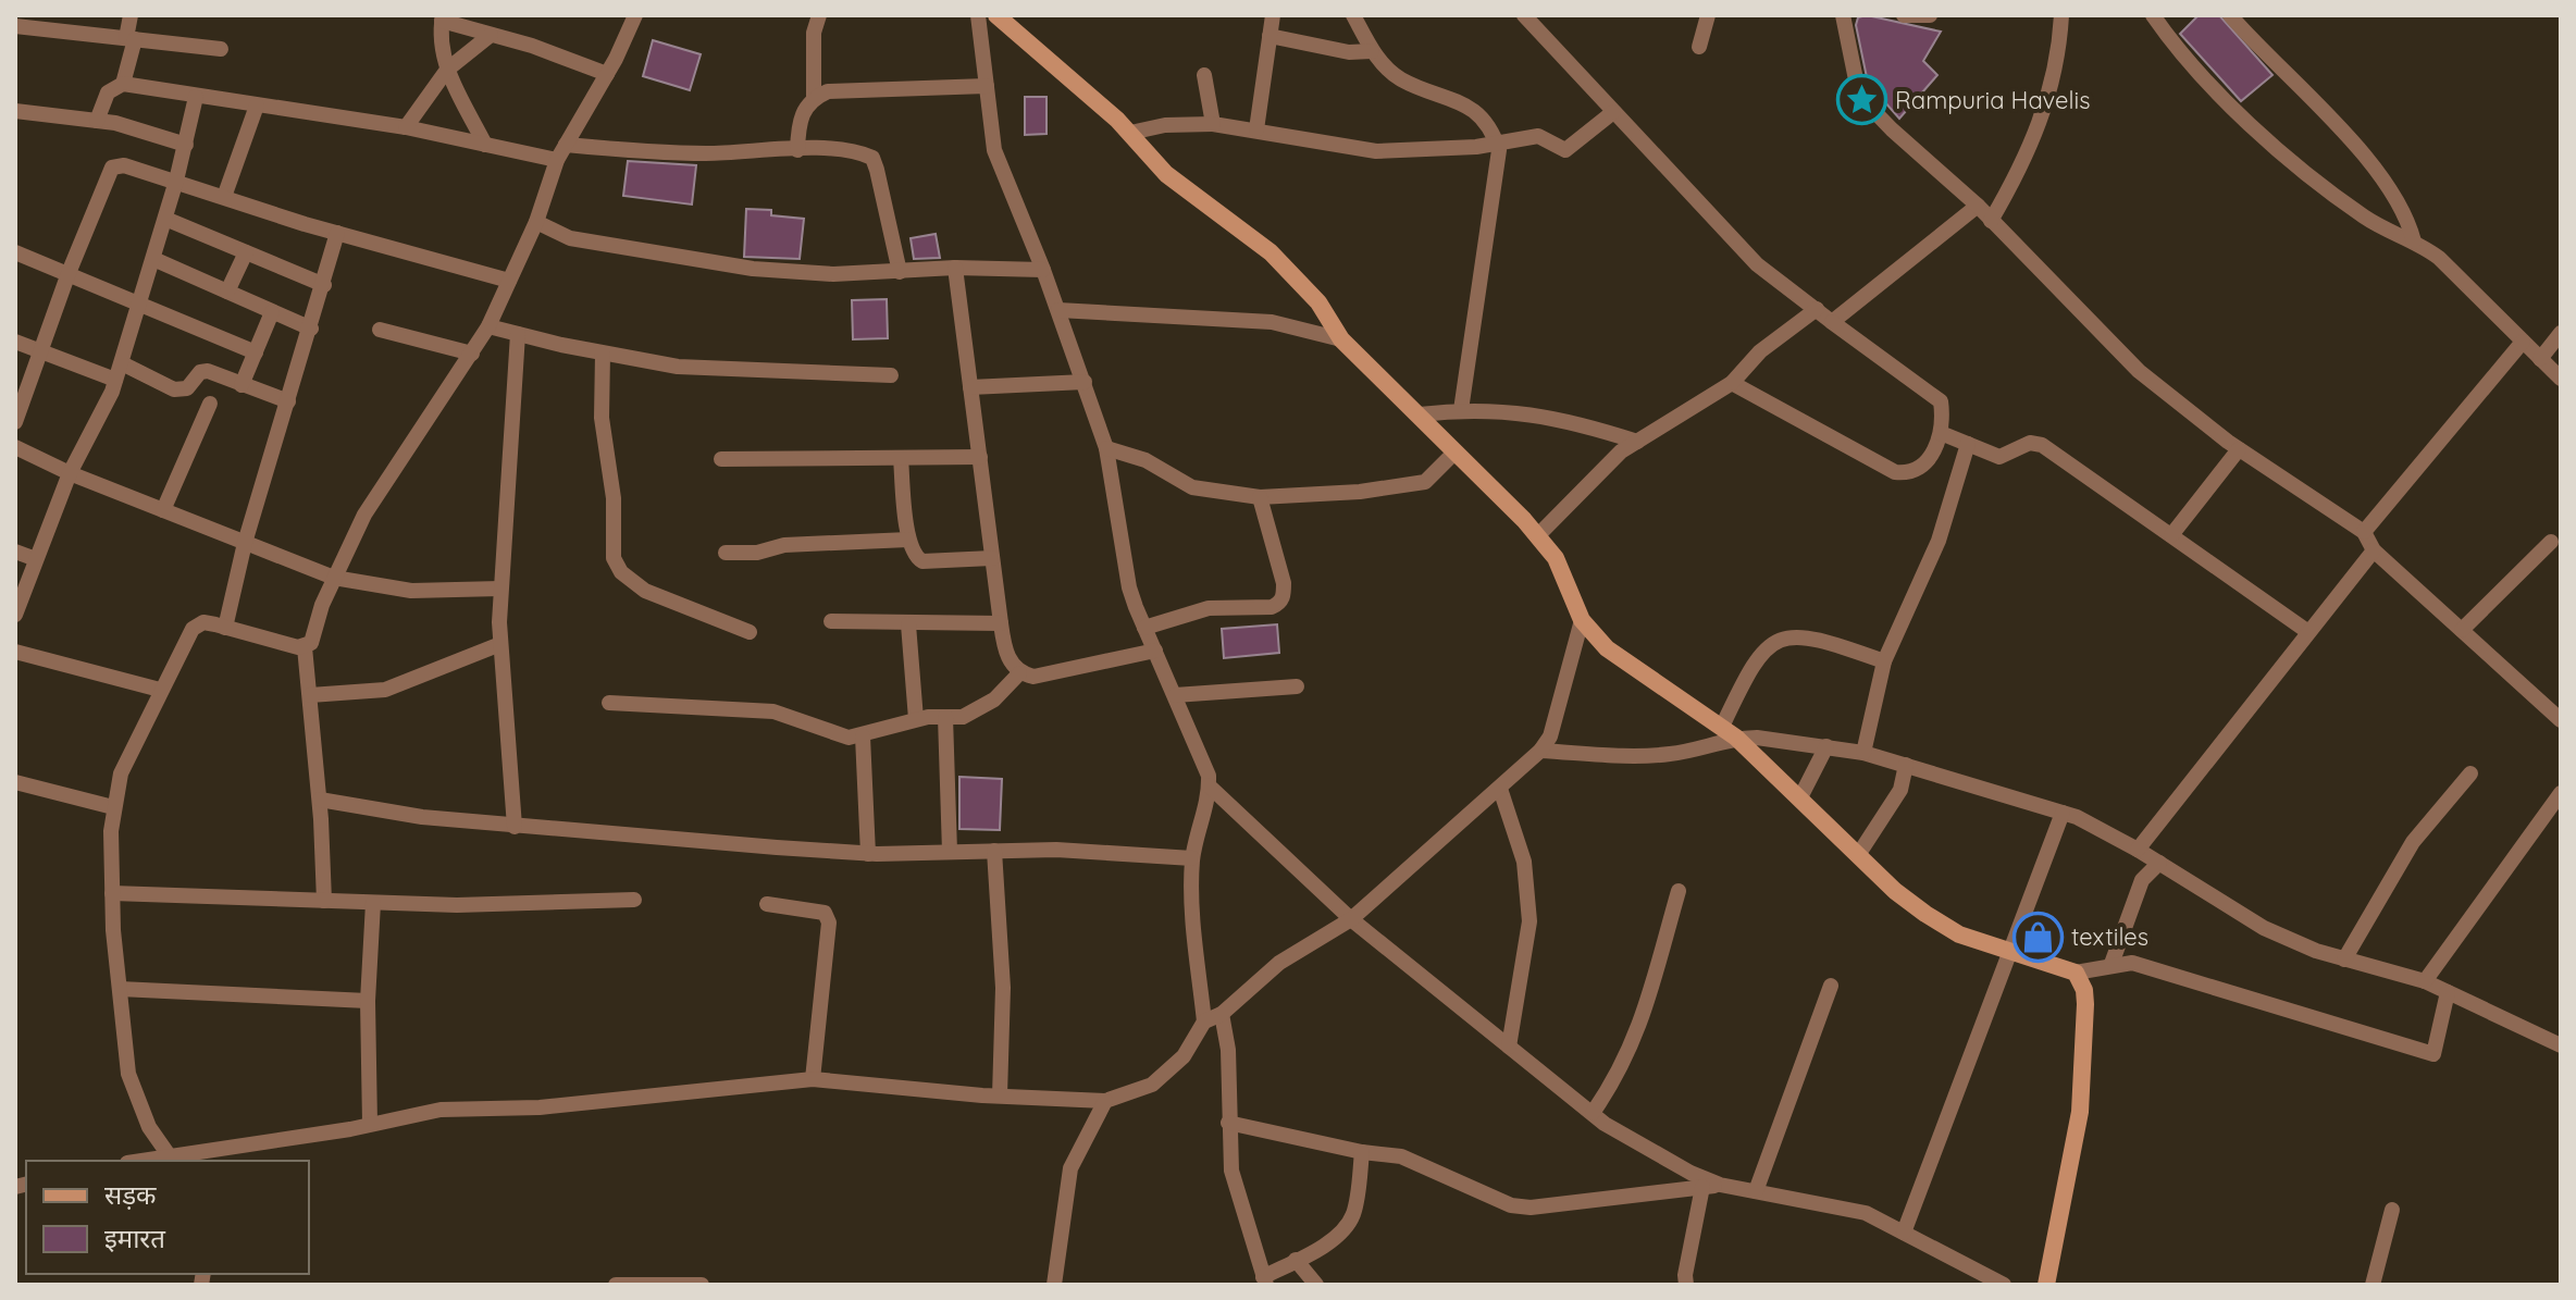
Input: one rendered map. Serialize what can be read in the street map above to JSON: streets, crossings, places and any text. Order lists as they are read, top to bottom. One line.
{"places":{"place":["Rampuria Havelis"],"shop":["textiles"]},"legend":["सड़क","इमारत"]}
